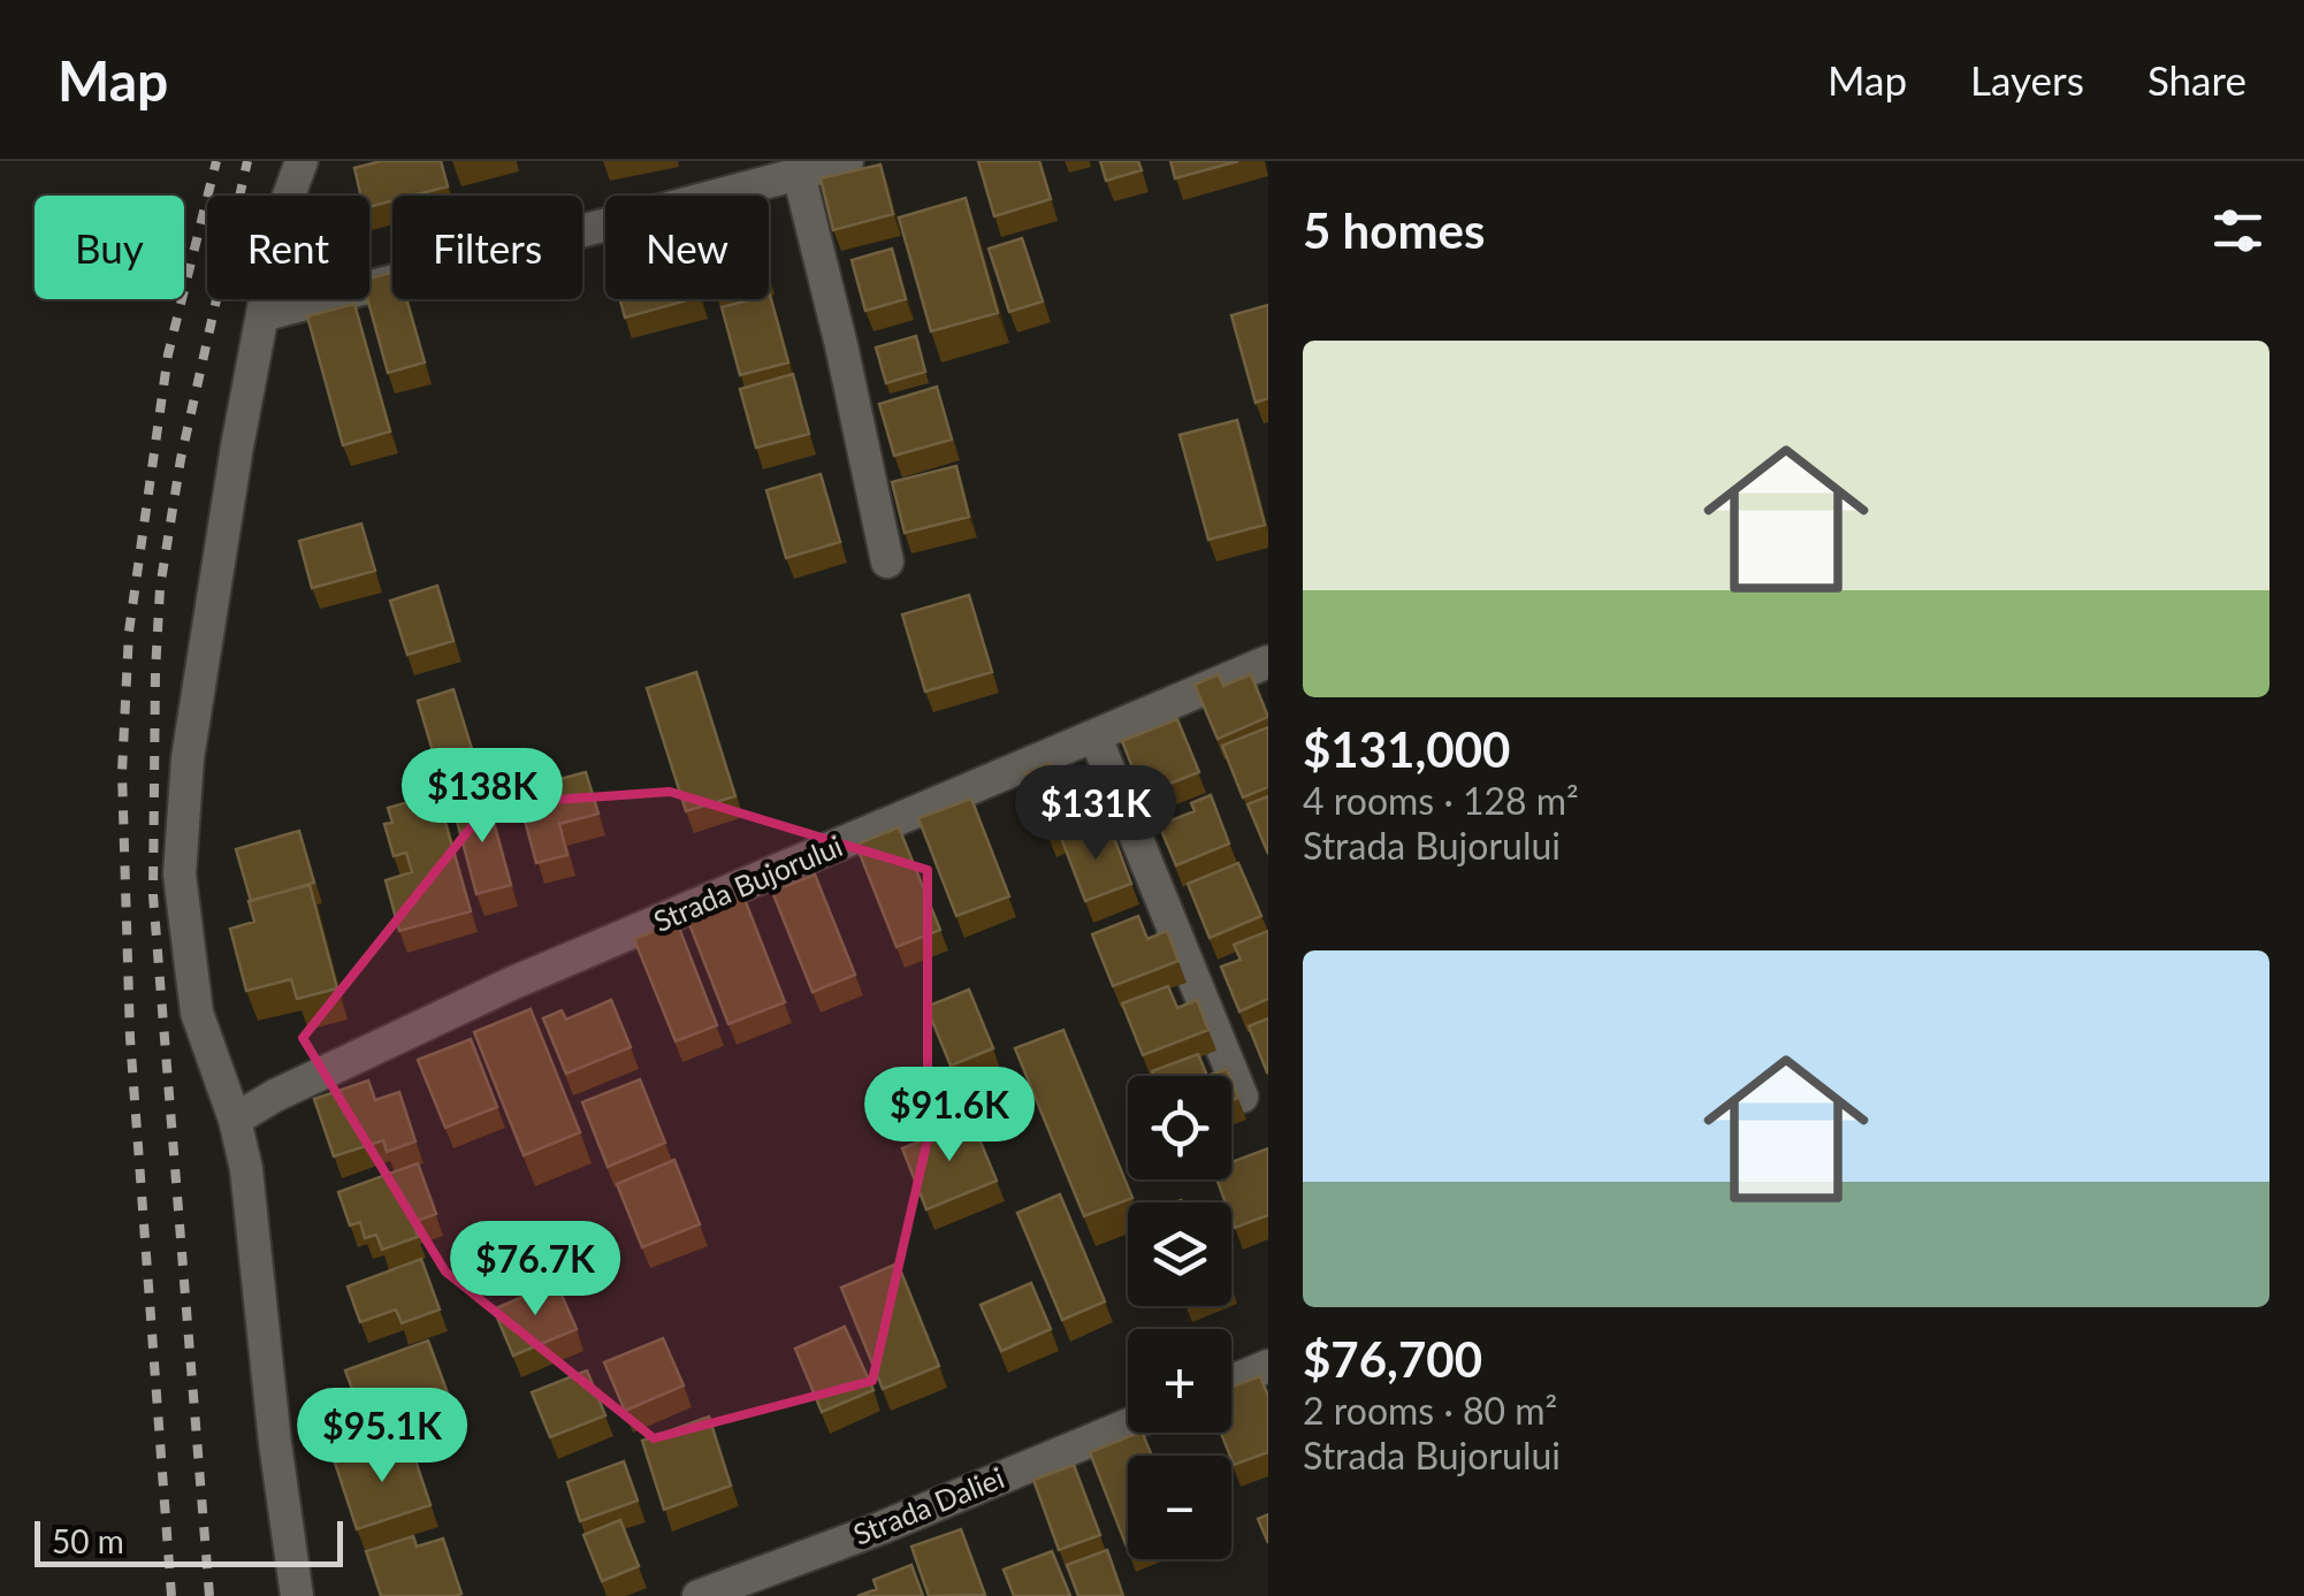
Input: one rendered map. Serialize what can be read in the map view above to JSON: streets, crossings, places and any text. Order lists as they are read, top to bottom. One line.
{"streets":{"street":["Strada Bujorului","Strada Daliei"]},"scale_bar":"50 m","page":{"header":"Map","nav":["Map","Layers","Share"],"heading":"5 homes","chip":["Buy","Rent","Filters","New"],"list":[{"name":"$131,000","note":"4 rooms · 128 m² · Strada Bujorului"},{"name":"$76,700","note":"2 rooms · 80 m² · Strada Bujorului"}],"price":["$138K","$131K","$91.6K","$76.7K","$95.1K"],"map_buttons":["+","−"],"scale":"50 m"}}
